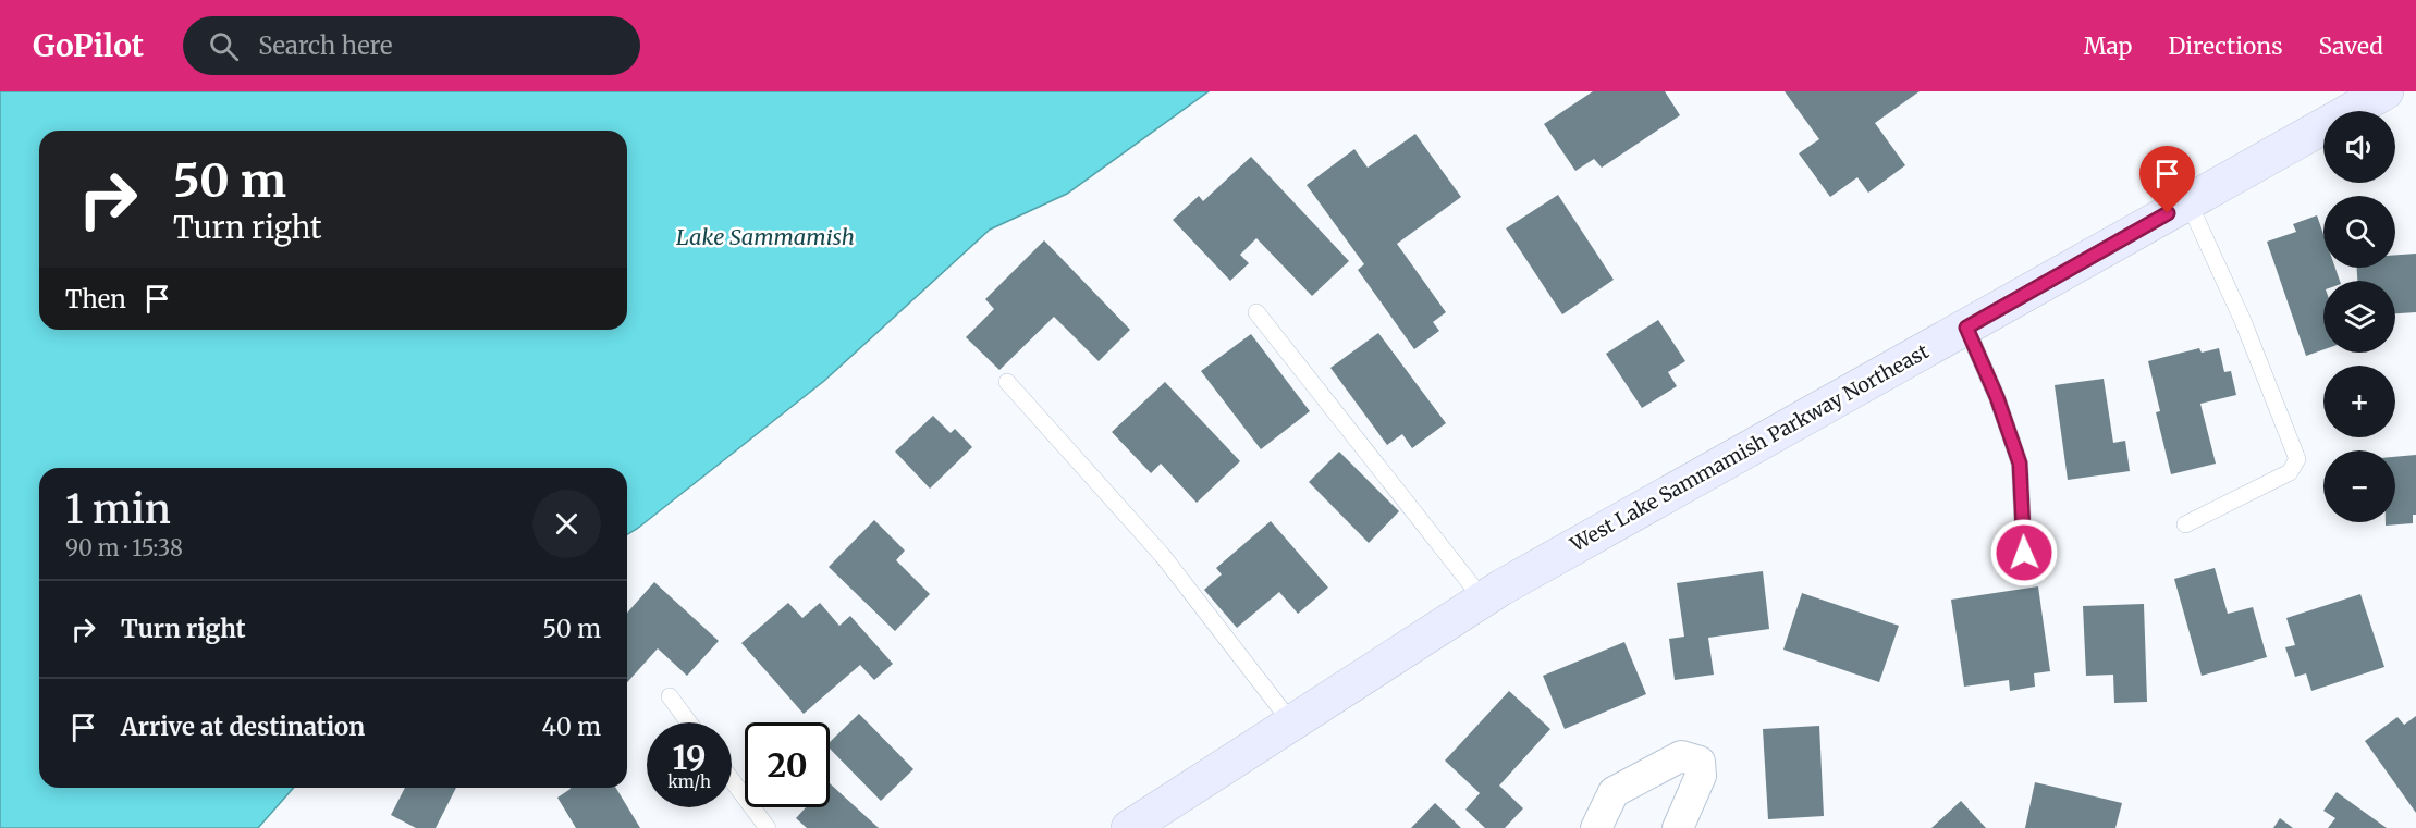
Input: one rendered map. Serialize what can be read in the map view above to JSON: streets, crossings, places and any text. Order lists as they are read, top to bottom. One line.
{"streets":{"main road":["West Lake Sammamish Parkway Northeast"]},"water":["Lake Sammamish"],"page":{"header":"GoPilot","search":"Search here","nav":["Map","Directions","Saved"],"map_buttons":["+","−"],"turn":["50 m","Turn right"],"then":"Then","heading":["1 min","90 m · 15:38"],"list":[{"name":"Turn right","value":"50 m"},{"name":"Arrive at destination","value":"40 m"}],"speed":"19 km/h","limit":"20"}}
